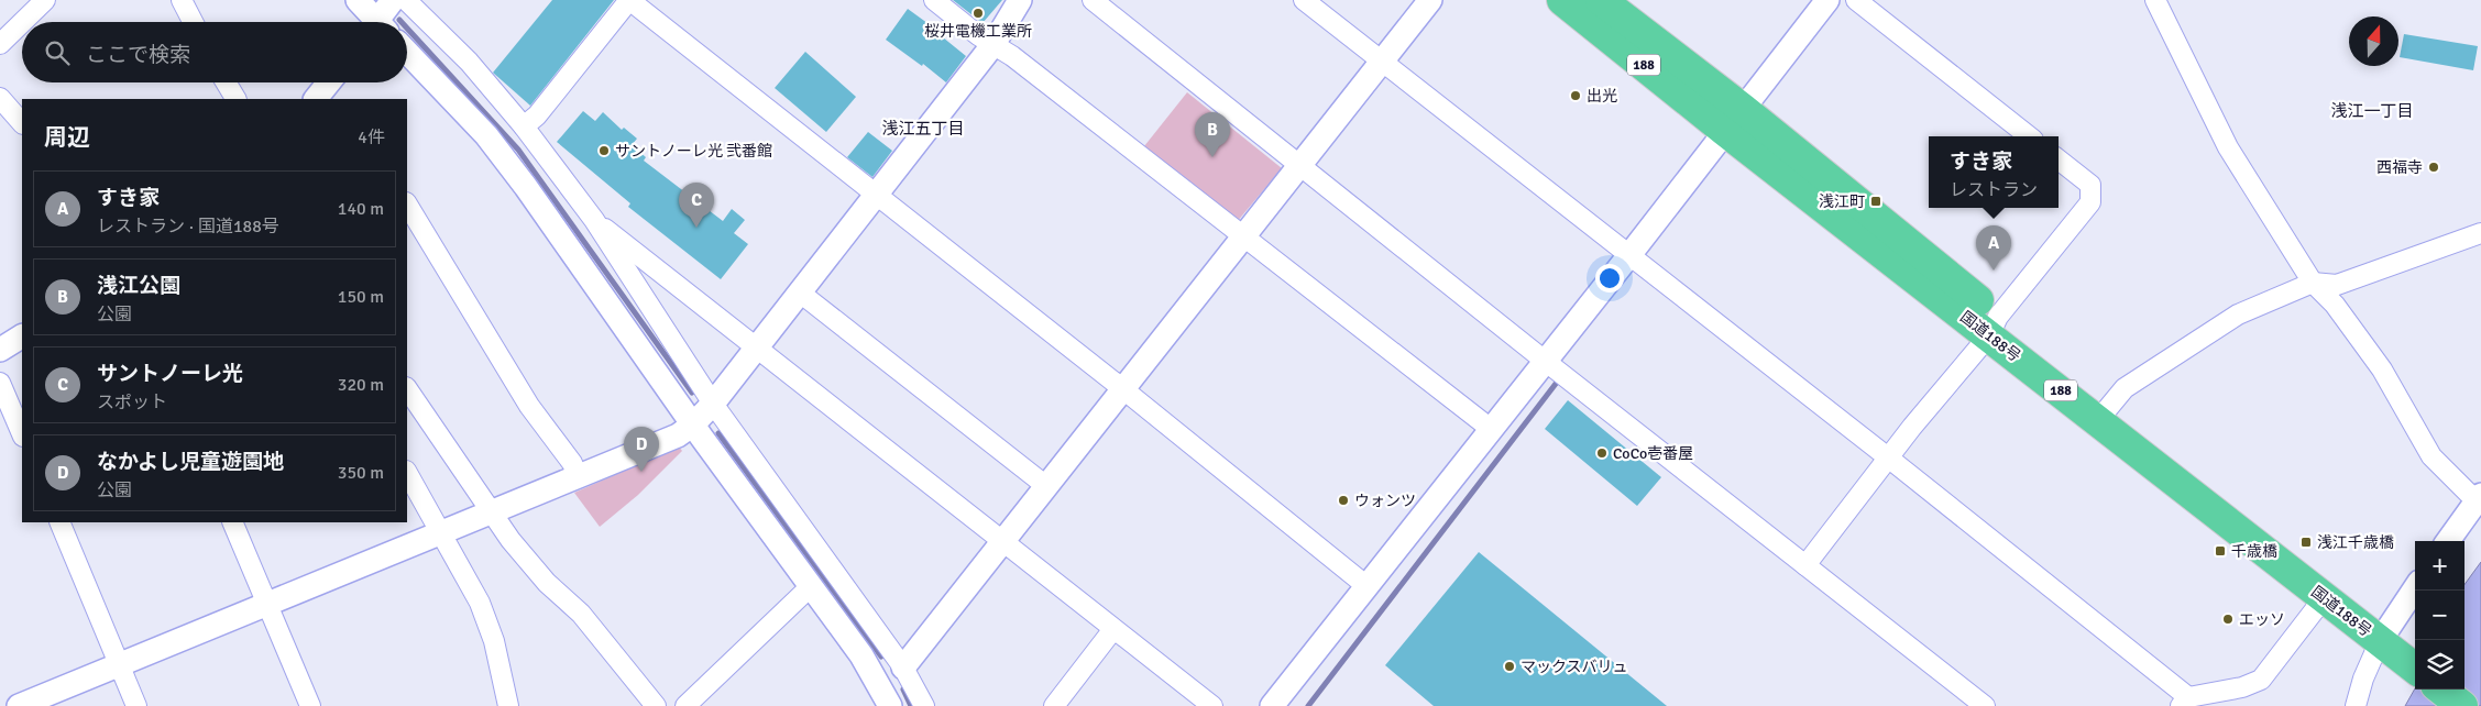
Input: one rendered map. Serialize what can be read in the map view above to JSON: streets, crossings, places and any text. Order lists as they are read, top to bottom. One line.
{"streets":{"highway":["188","国道188号"]},"districts":["浅江一丁目","浅江五丁目"],"places":{"other":["桜井電機工業所","出光","サントノーレ光 弐番館","西福寺","CoCo壱番屋","ウォンツ","エッソ","マックスバリュ"],"transit":["浅江町","浅江千歳橋","千歳橋"]},"north":"top","page":{"search":"ここで検索","heading":["周辺","4件"],"pins":["B","C","A","D"],"popup":["すき家","レストラン"],"list":[{"mark":"A","name":"すき家","note":"レストラン · 国道188号","value":"140 m"},{"mark":"B","name":"浅江公園","note":"公園","value":"150 m"},{"mark":"C","name":"サントノーレ光","note":"スポット","value":"320 m"},{"mark":"D","name":"なかよし児童遊園地","note":"公園","value":"350 m"}],"map_buttons":["+","−"]}}
